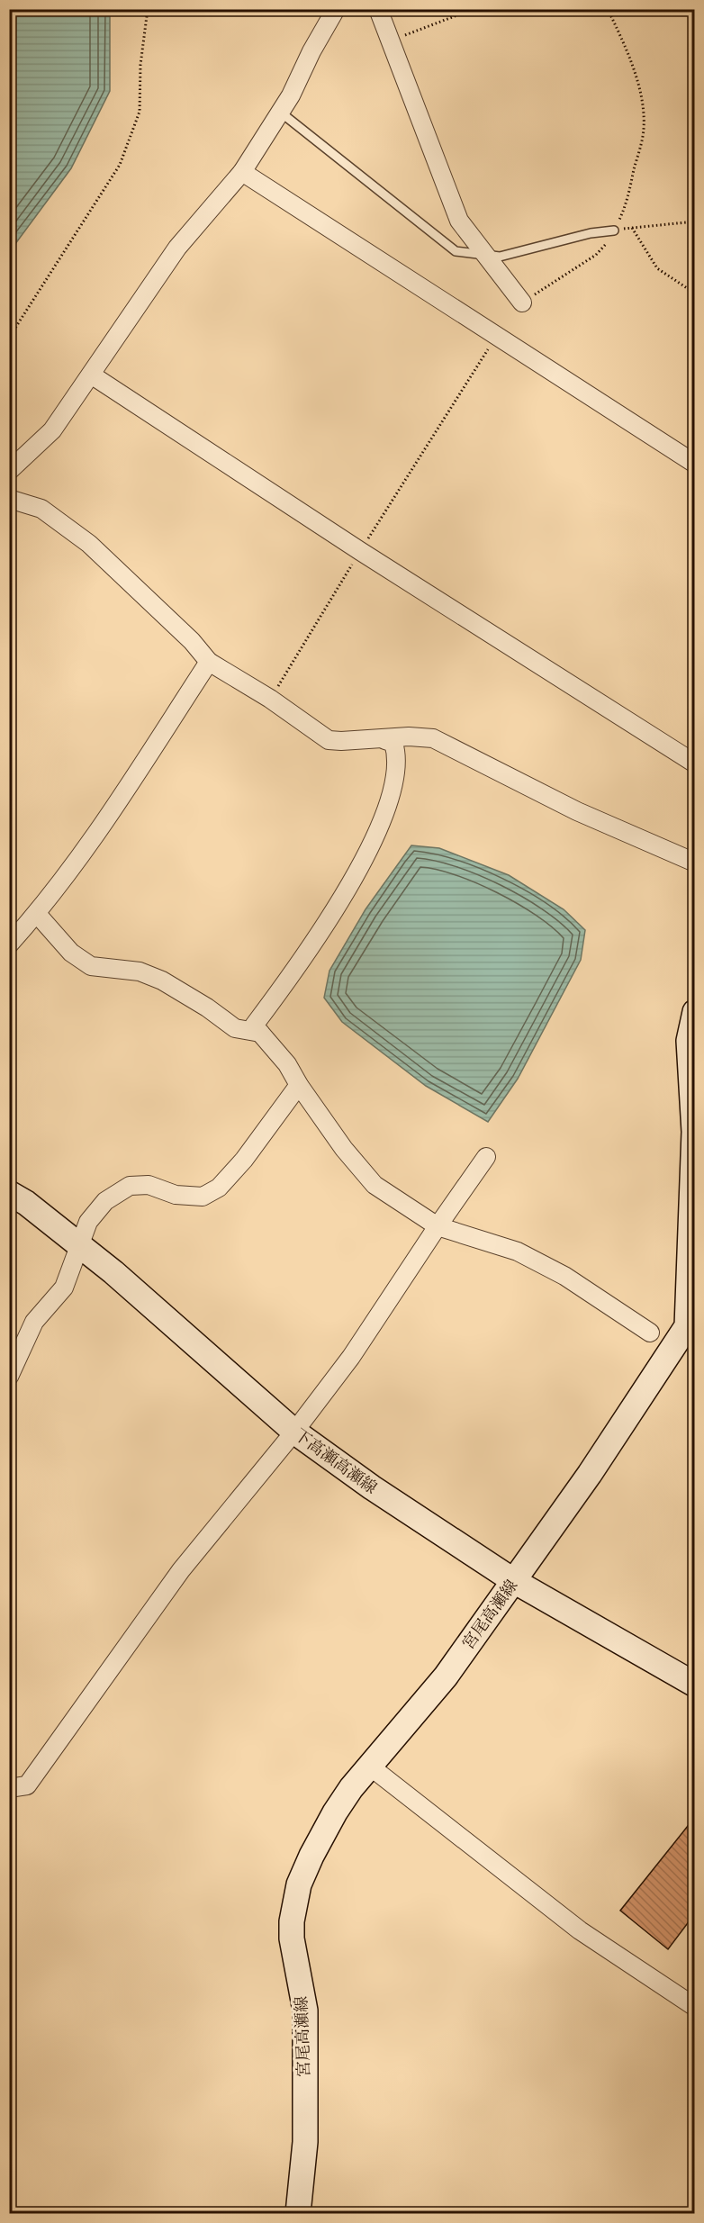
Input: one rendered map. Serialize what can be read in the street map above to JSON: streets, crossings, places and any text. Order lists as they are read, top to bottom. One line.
{"streets":{"main road":["下高瀬高瀬線","宮尾高瀬線"]},"crossings":[["下高瀬高瀬線","宮尾高瀬線"]]}
